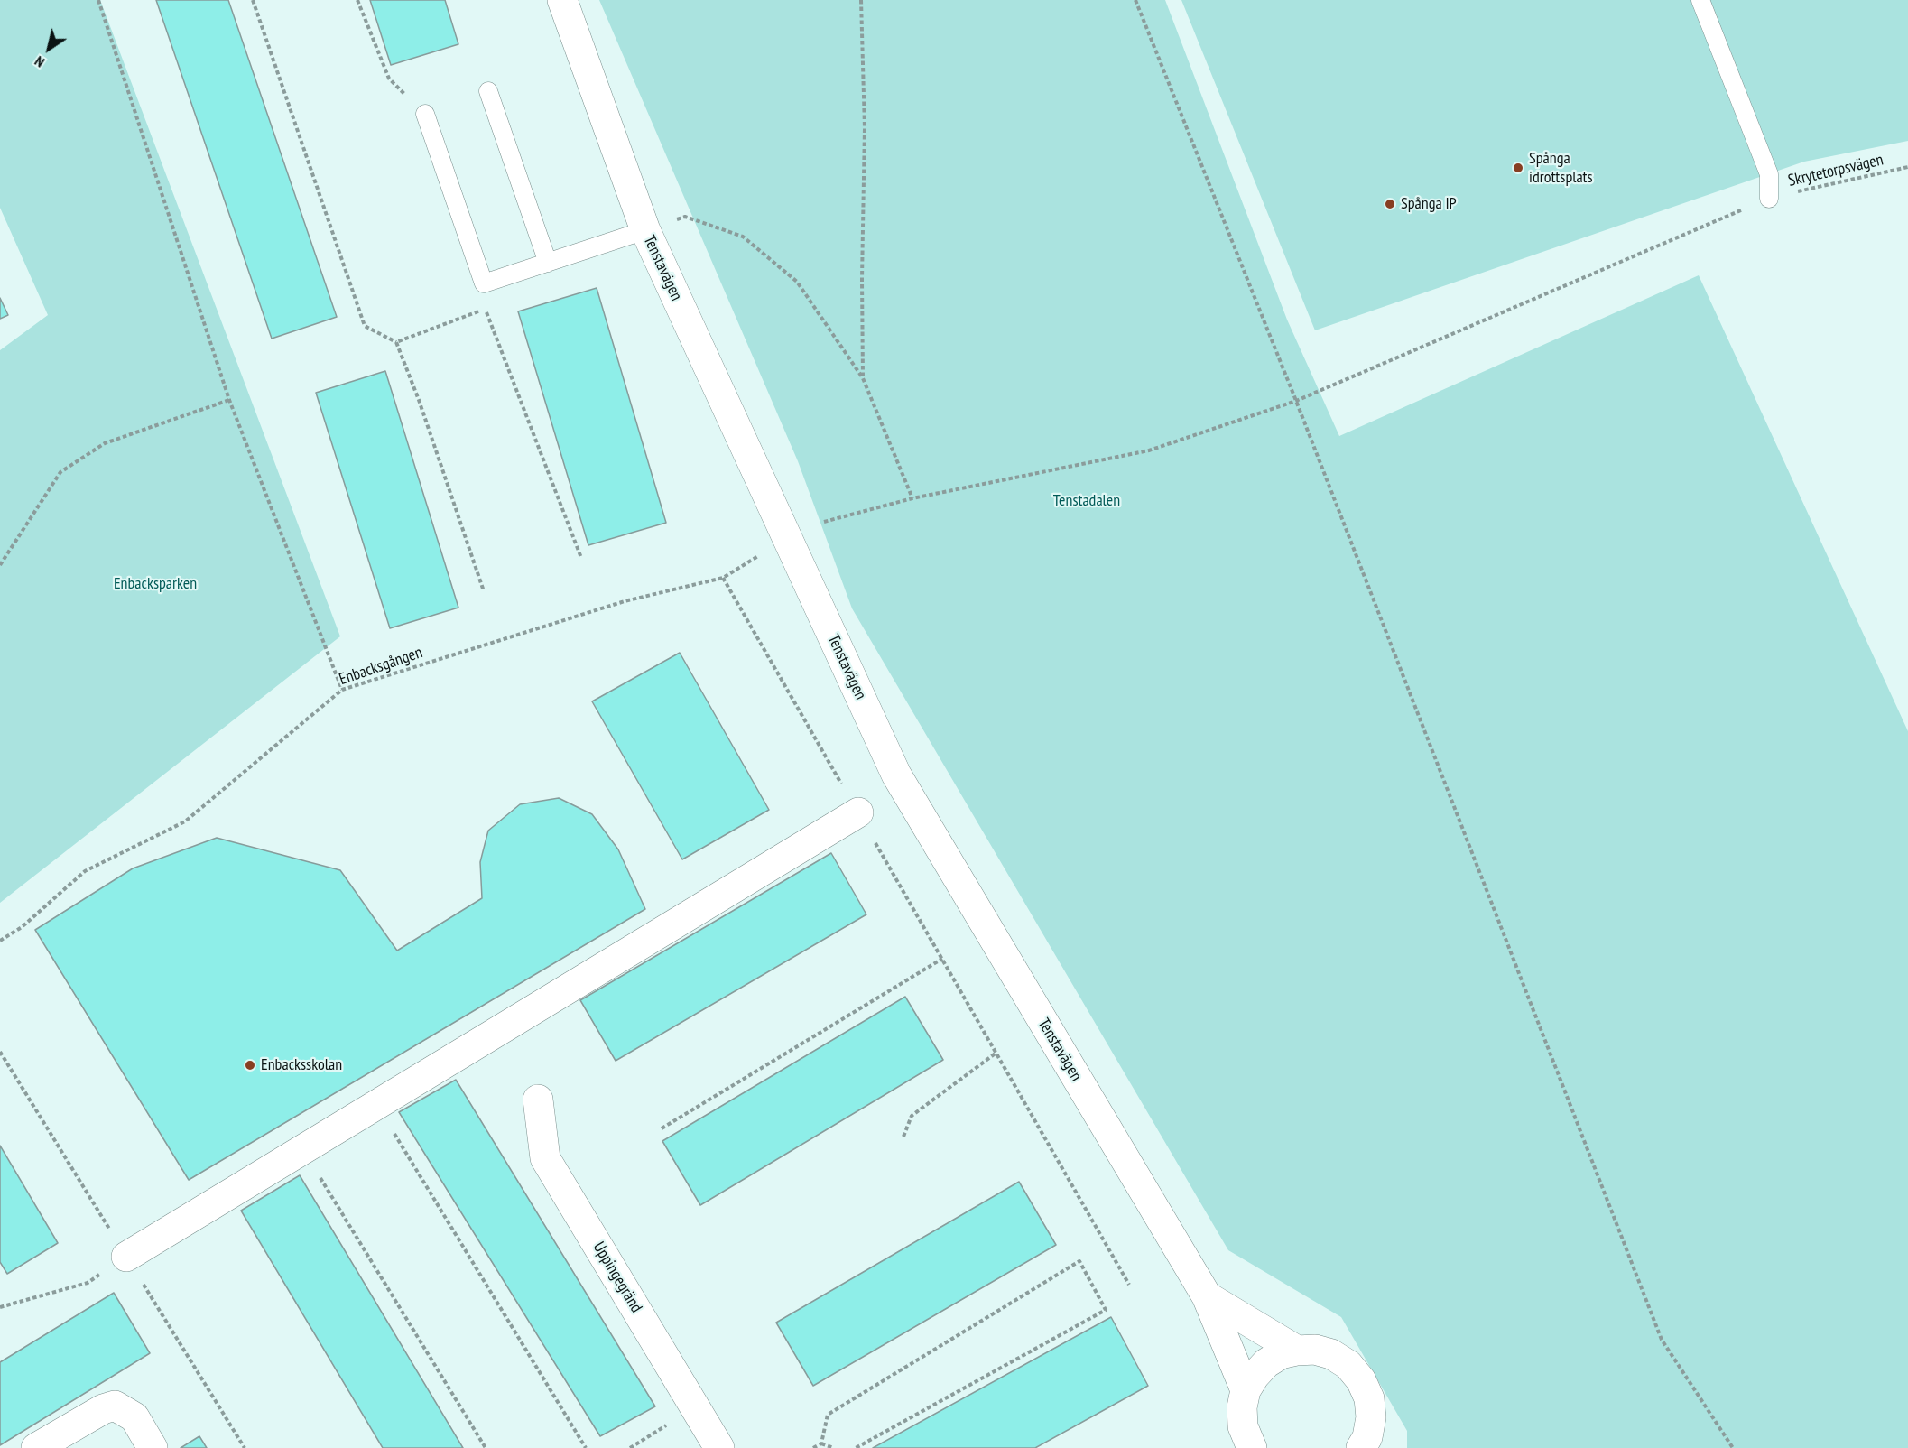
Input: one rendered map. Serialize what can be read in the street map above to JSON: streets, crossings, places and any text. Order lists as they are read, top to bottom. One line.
{"streets":{"street":["Tenstavägen","Uppingegränd"],"path":["Skrytetorpsvägen","Enbacksgången"]},"parks":["Tenstadalen","Enbacksparken"],"places":["Spånga idrottsplats","Spånga IP","Enbacksskolan"],"north":"bottom left"}
